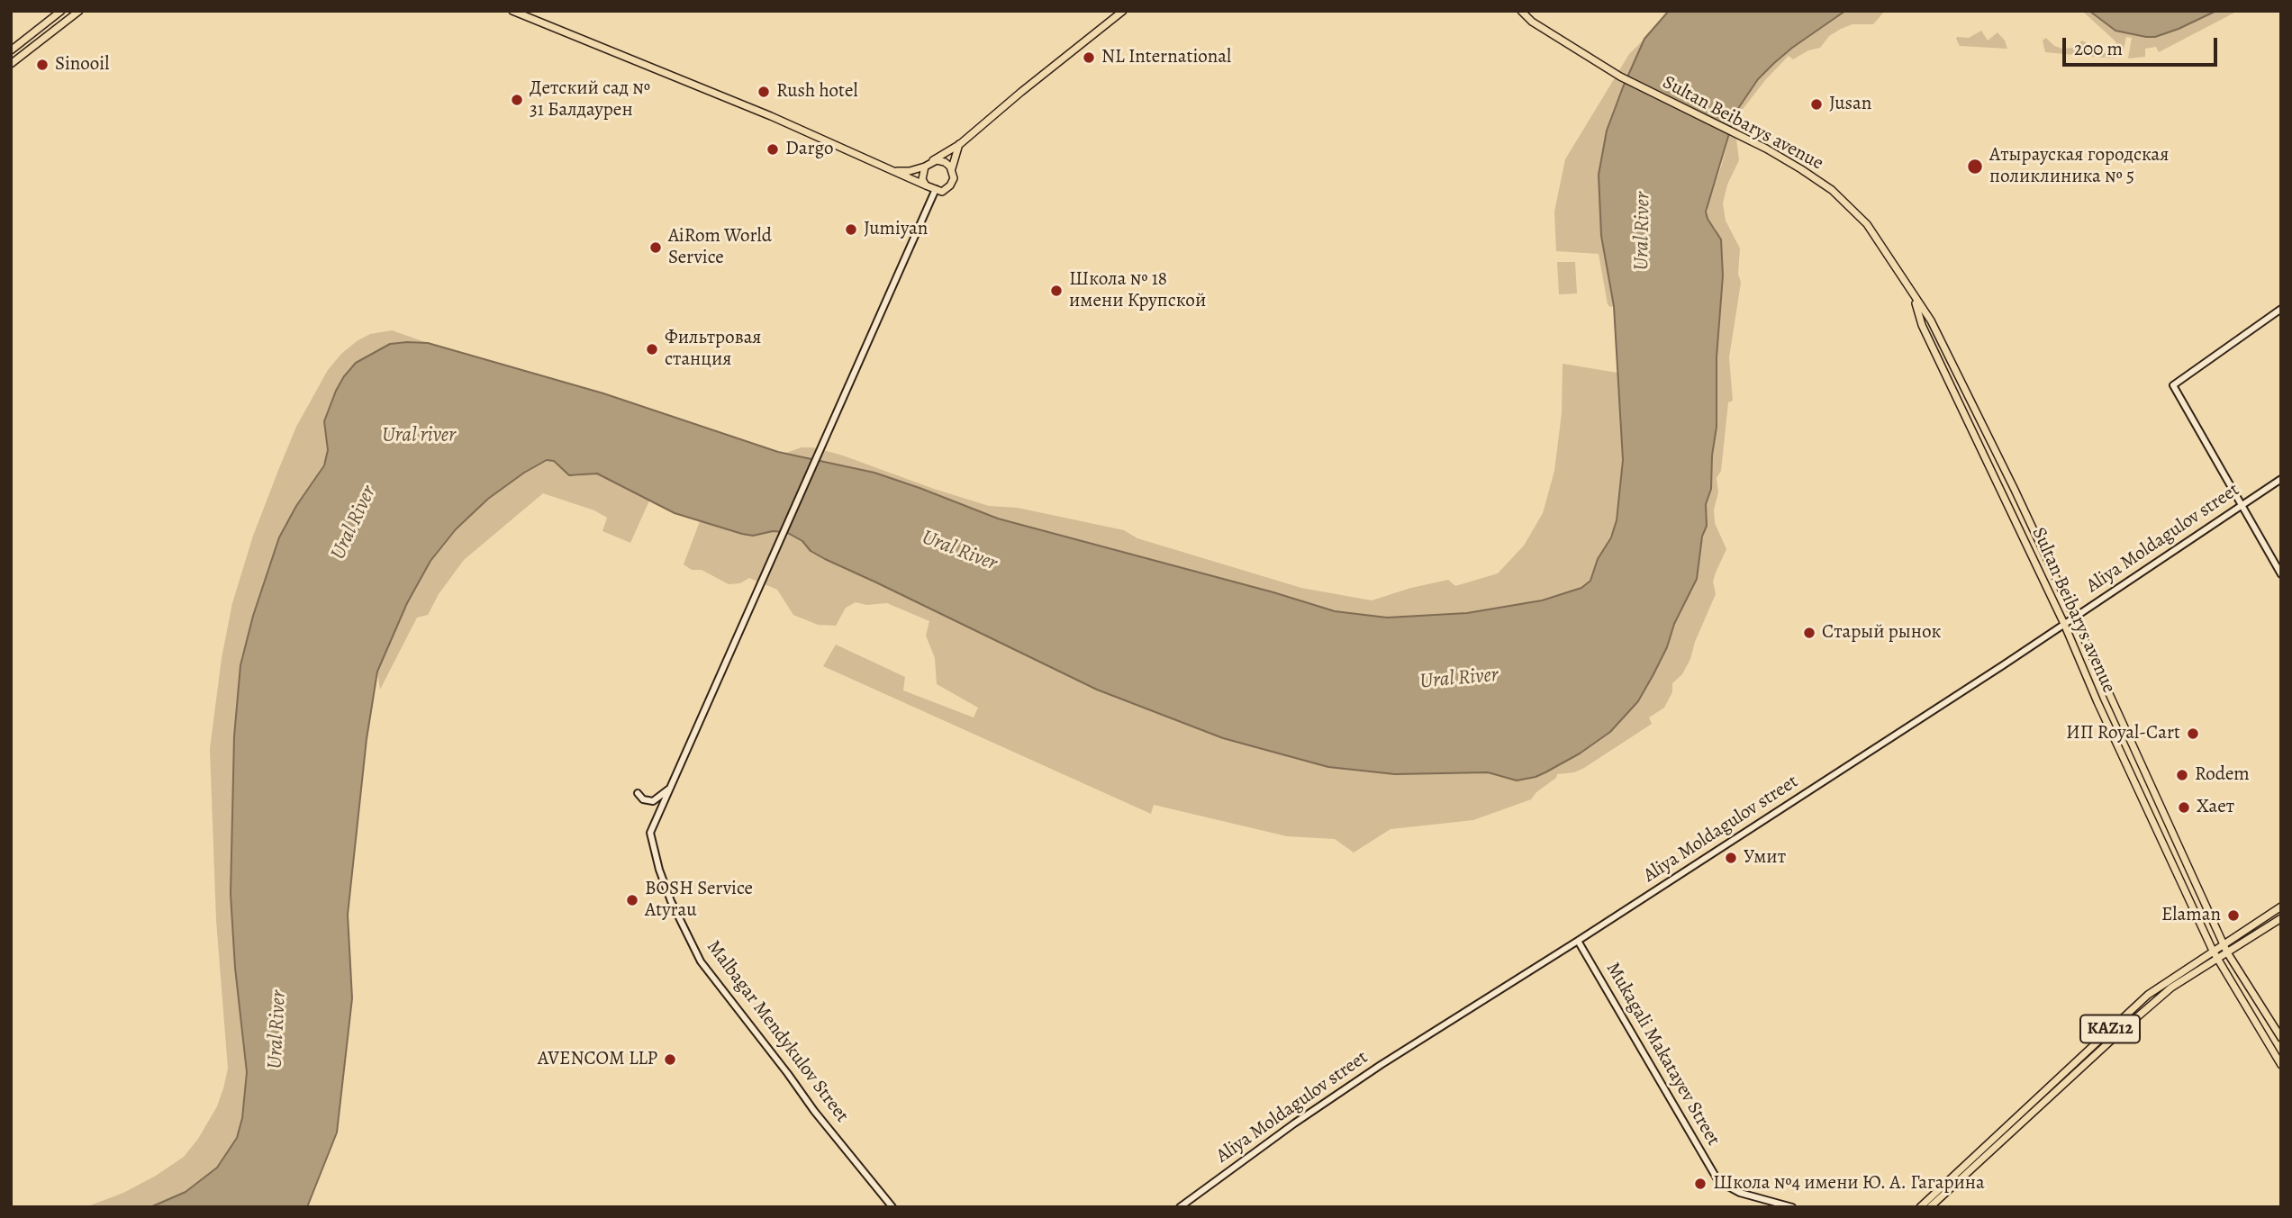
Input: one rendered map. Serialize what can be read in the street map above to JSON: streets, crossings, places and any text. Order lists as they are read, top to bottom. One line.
{"streets":{"main road":["Sultan Beibarys avenue","Aliya Moldagulov street","KAZ12","Malbagar Mendykulov Street","Mukagali Makatayev Street"]},"crossings":[["Sultan Beibarys avenue","Aliya Moldagulov street"],["Sultan Beibarys avenue","KAZ12"],["Aliya Moldagulov street","Mukagali Makatayev Street"]],"water":["Ural River","Ural river"],"places":["NL International","Sinooil","Rush hotel","Детский сад № 31 Балдаурен","Jusan","Dargo","Атырауская городская поликлиника № 5","Jumiyan","AiRom World Service","Школа № 18 имени Крупской","Фильтровая станция","Старый рынок","ИП Royal-Cart","Rodem","Хает","Умит","BOSH Service Atyrau","Elaman","AVENCOM LLP","Школа №4 имени Ю. А. Гагарина"],"scale_bar":"200 m"}
